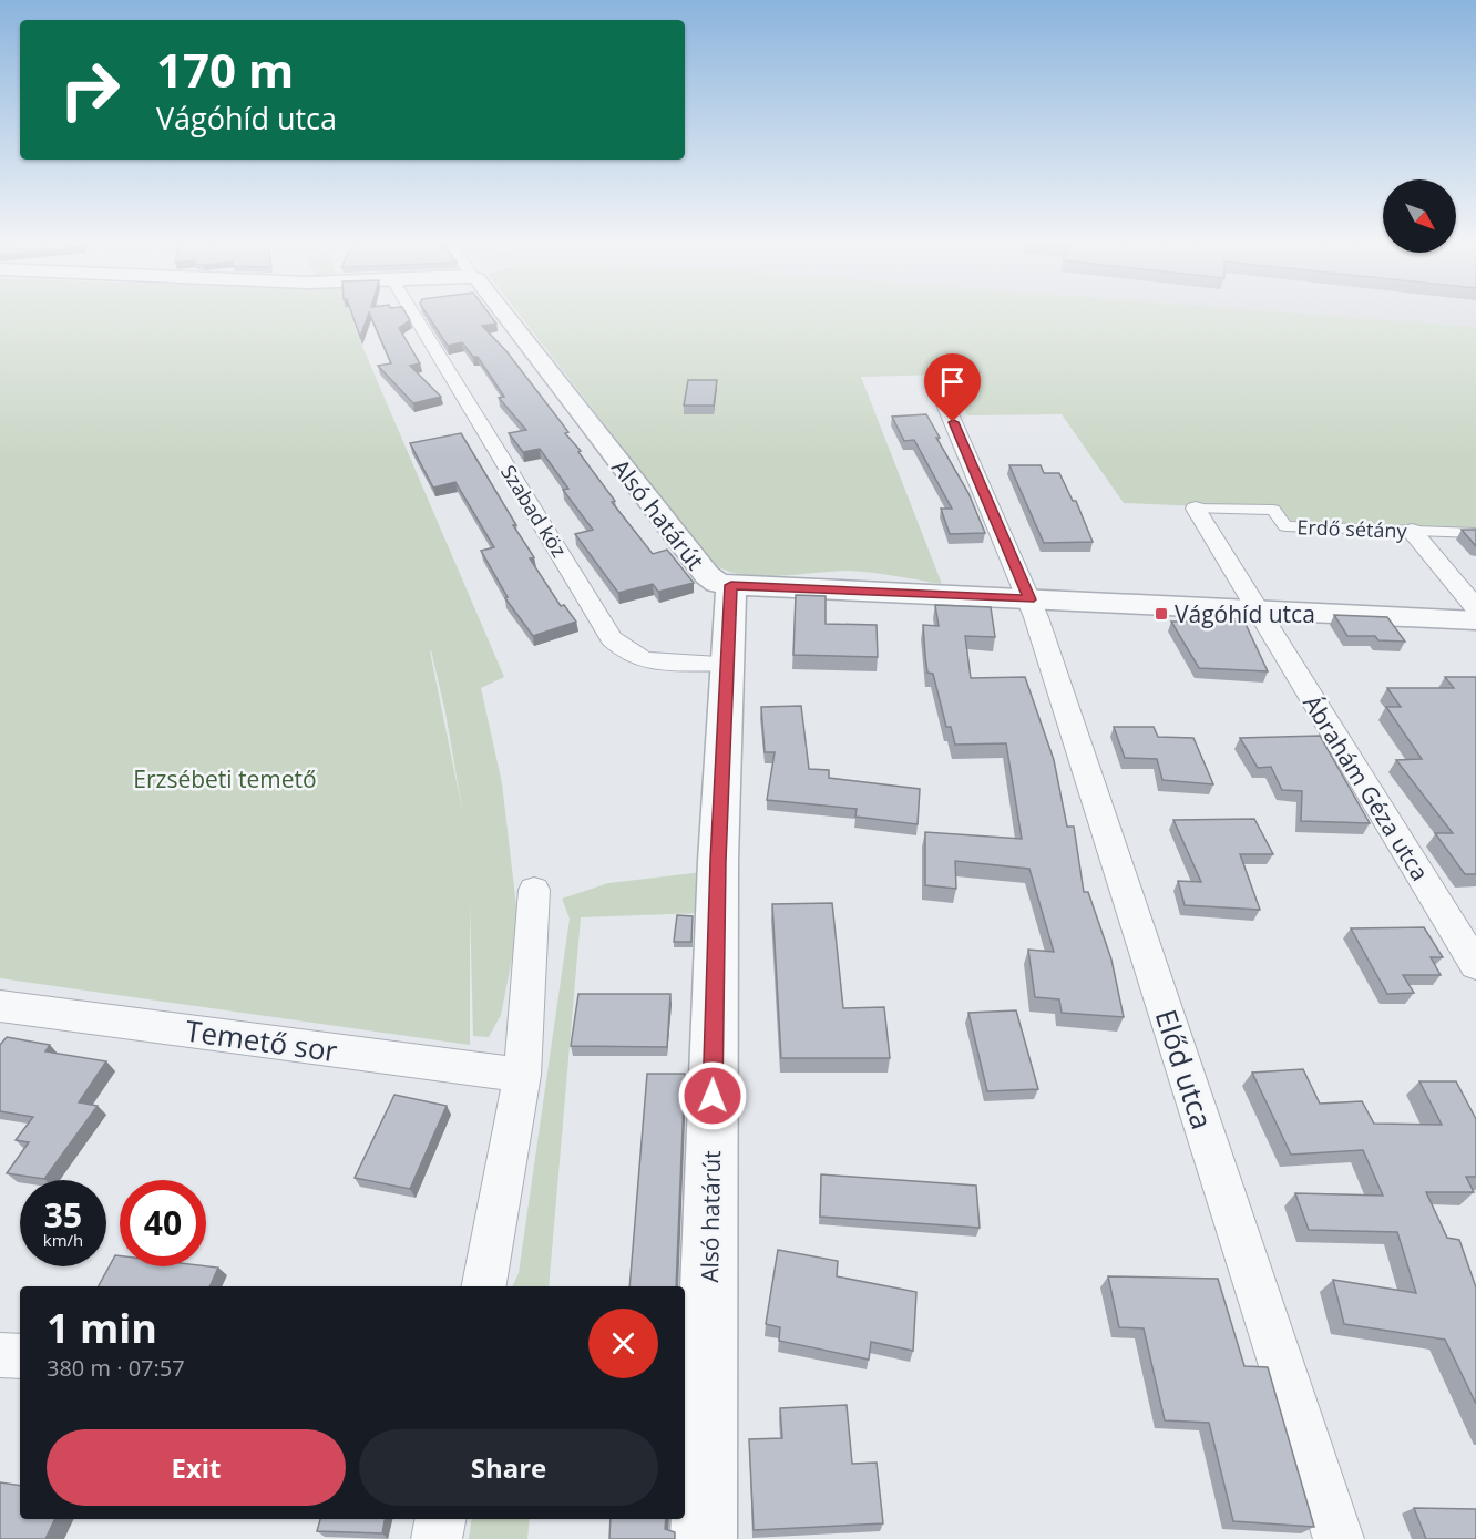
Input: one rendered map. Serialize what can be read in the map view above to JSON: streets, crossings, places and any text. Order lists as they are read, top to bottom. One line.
{"streets":{"street":["Szabad köz","Alsó határút","Erdő sétány","Ábrahám Géza utca","Temető sor","Előd utca"]},"crossings":[["Szabad köz","Alsó határút"],["Erdő sétány","Ábrahám Géza utca"]],"parks":["Erzsébeti temető"],"places":{"transit":["Vágóhíd utca"]},"north":"bottom right","page":{"turn":["170 m","Vágóhíd utca"],"speed":"35 km/h","limit":"40","heading":["1 min","380 m · 07:57"],"buttons":["Exit","Share"]}}
